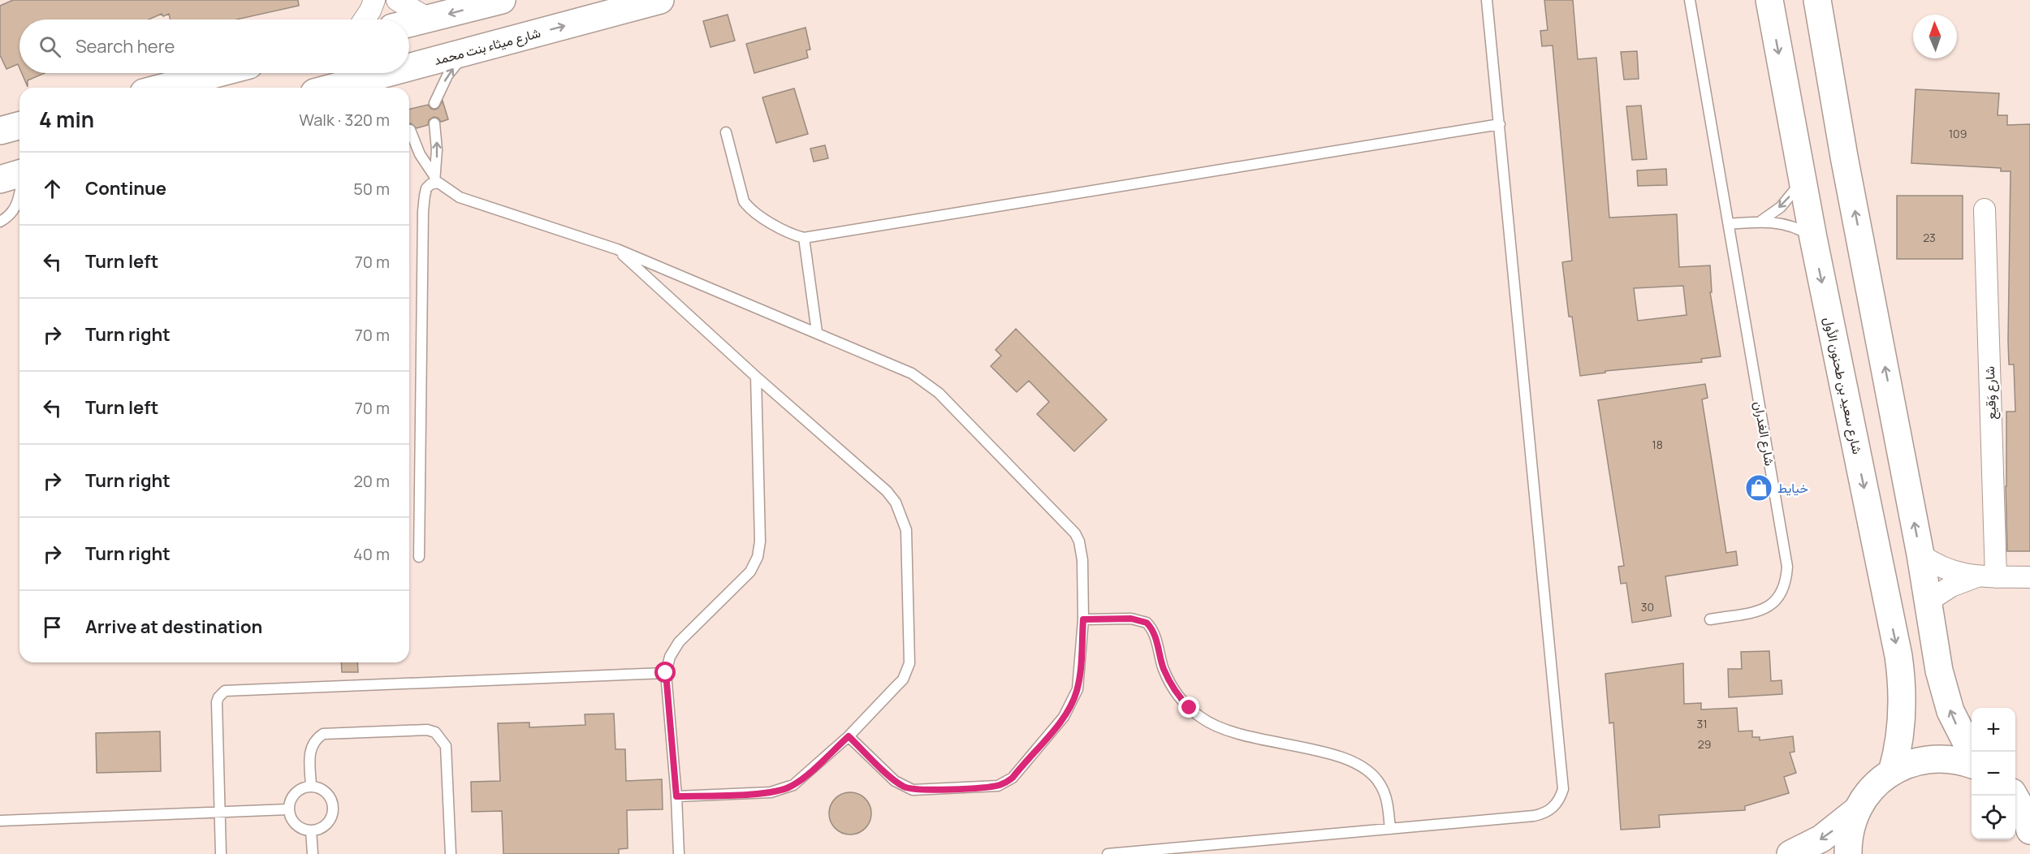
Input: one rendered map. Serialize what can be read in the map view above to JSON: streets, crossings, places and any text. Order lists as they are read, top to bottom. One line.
{"streets":{"main road":["شارع ميثاء بنت محمد","شارع سعيد بن طحنون الأول"],"street":["شارع وَقيع"],"lane":["شارع الغدران"]},"one_way":["شارع ميثاء بنت محمد"],"places":{"shop":["خيايط"]},"house_numbers":["109","23","18","30","31","29"],"north":"top","page":{"search":"Search here","heading":["4 min","Walk · 320 m"],"list":[["Continue","50 m"],["Turn left","70 m"],["Turn right","70 m"],["Turn left","70 m"],["Turn right","20 m"],["Turn right","40 m"],"Arrive at destination"],"map_buttons":["+","−"]}}
